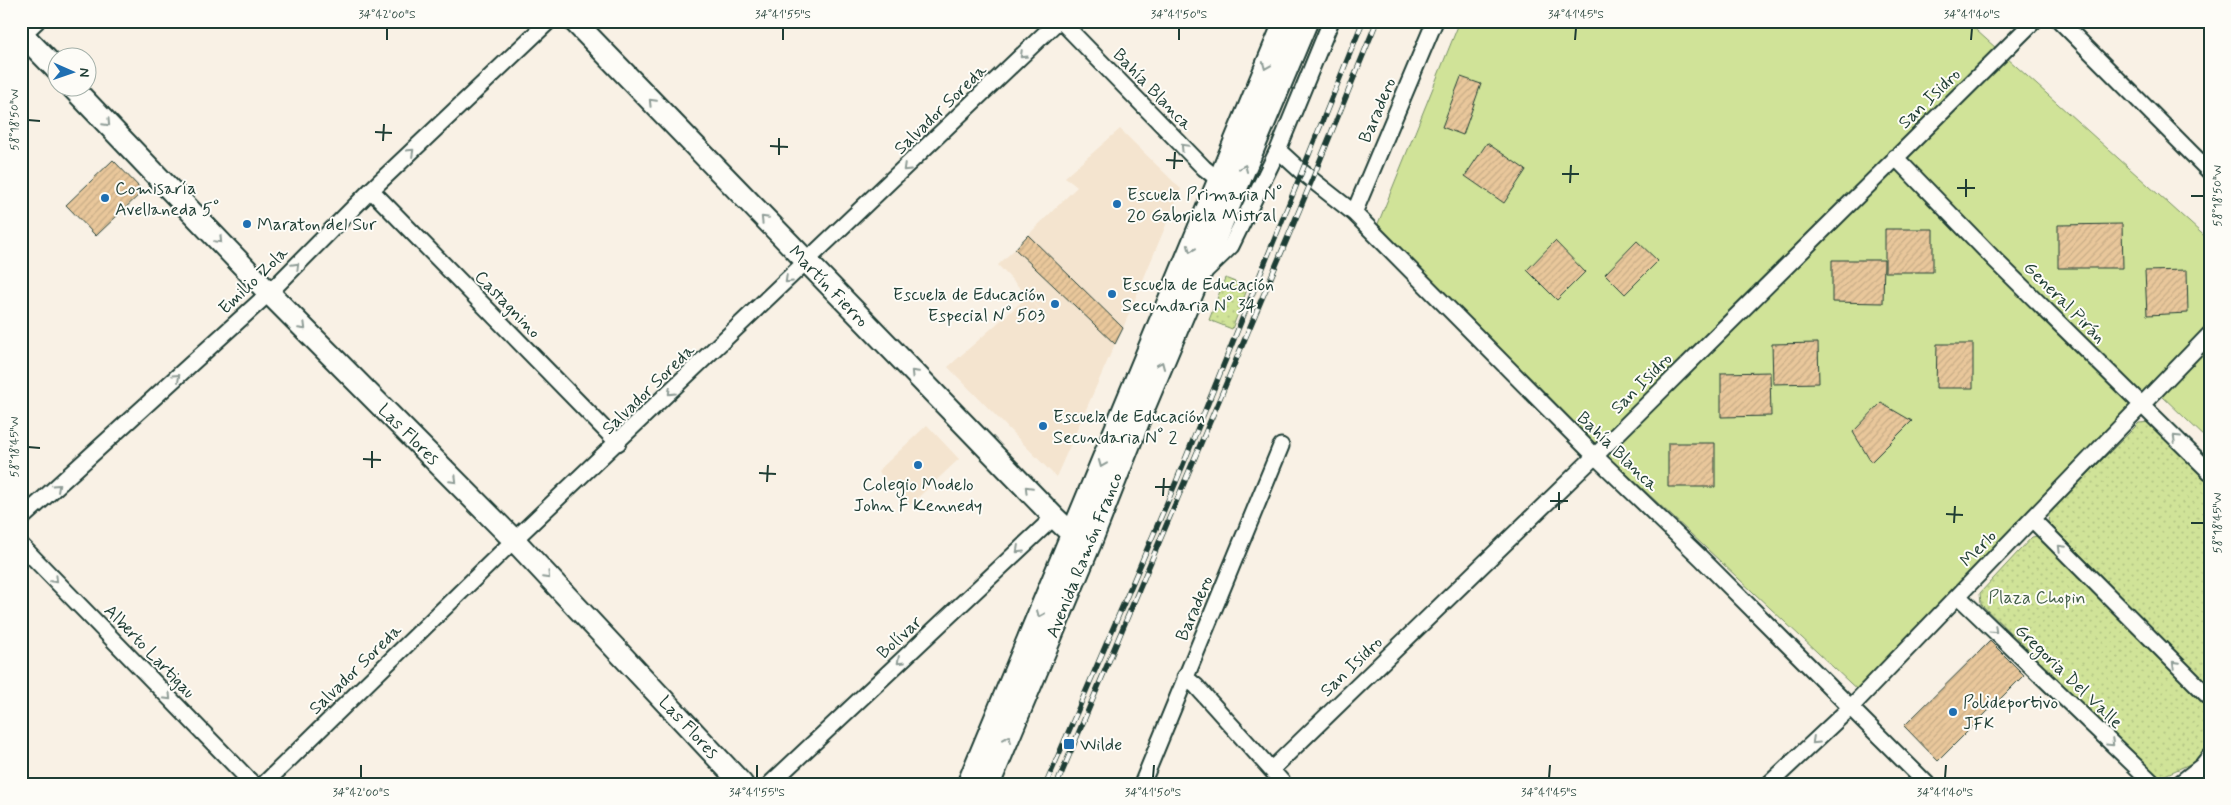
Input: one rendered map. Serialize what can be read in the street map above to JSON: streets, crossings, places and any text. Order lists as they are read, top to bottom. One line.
{"streets":{"street":["Bahía Blanca","San Isidro","Salvador Soreda","Baradero","Emilio Zola","Martín Fierro","General Pirán","Castagnino","Las Flores","Merlo","Avenida Ramón Franco","Bolívar","Alberto Lartigau","Gregoria Del Valle"]},"crossings":[["Bahía Blanca","San Isidro"],["Bahía Blanca","Salvador Soreda"],["Bahía Blanca","Baradero"],["Bahía Blanca","Merlo"],["Bahía Blanca","Avenida Ramón Franco"],["San Isidro","General Pirán"],["Salvador Soreda","Martín Fierro"],["Salvador Soreda","Castagnino"],["Salvador Soreda","Las Flores"],["Emilio Zola","Castagnino"],["Emilio Zola","Las Flores"],["Martín Fierro","Avenida Ramón Franco"],["Martín Fierro","Bolívar"],["General Pirán","Merlo"],["Merlo","Gregoria Del Valle"]],"one_way":["Salvador Soreda","Emilio Zola","Martín Fierro","Las Flores","Bolívar","Alberto Lartigau"],"parks":["Plaza Chopin"],"places":{"other":["Comisaría Avellaneda 5°","Escuela Primaria N° 20 Gabriela Mistral","Maraton del Sur","Escuela de Educación Secundaria N° 34","Escuela de Educación Especial N° 503","Escuela de Educación Secundaria N° 2","Colegio Modelo John F Kennedy","Polideportivo JFK"],"transit":["Wilde"]},"north":"right","coordinates":["34°42'00\"S","34°41'55\"S","34°41'50\"S","34°41'45\"S","34°41'40\"S","58°18'50\"W","58°18'45\"W"]}
